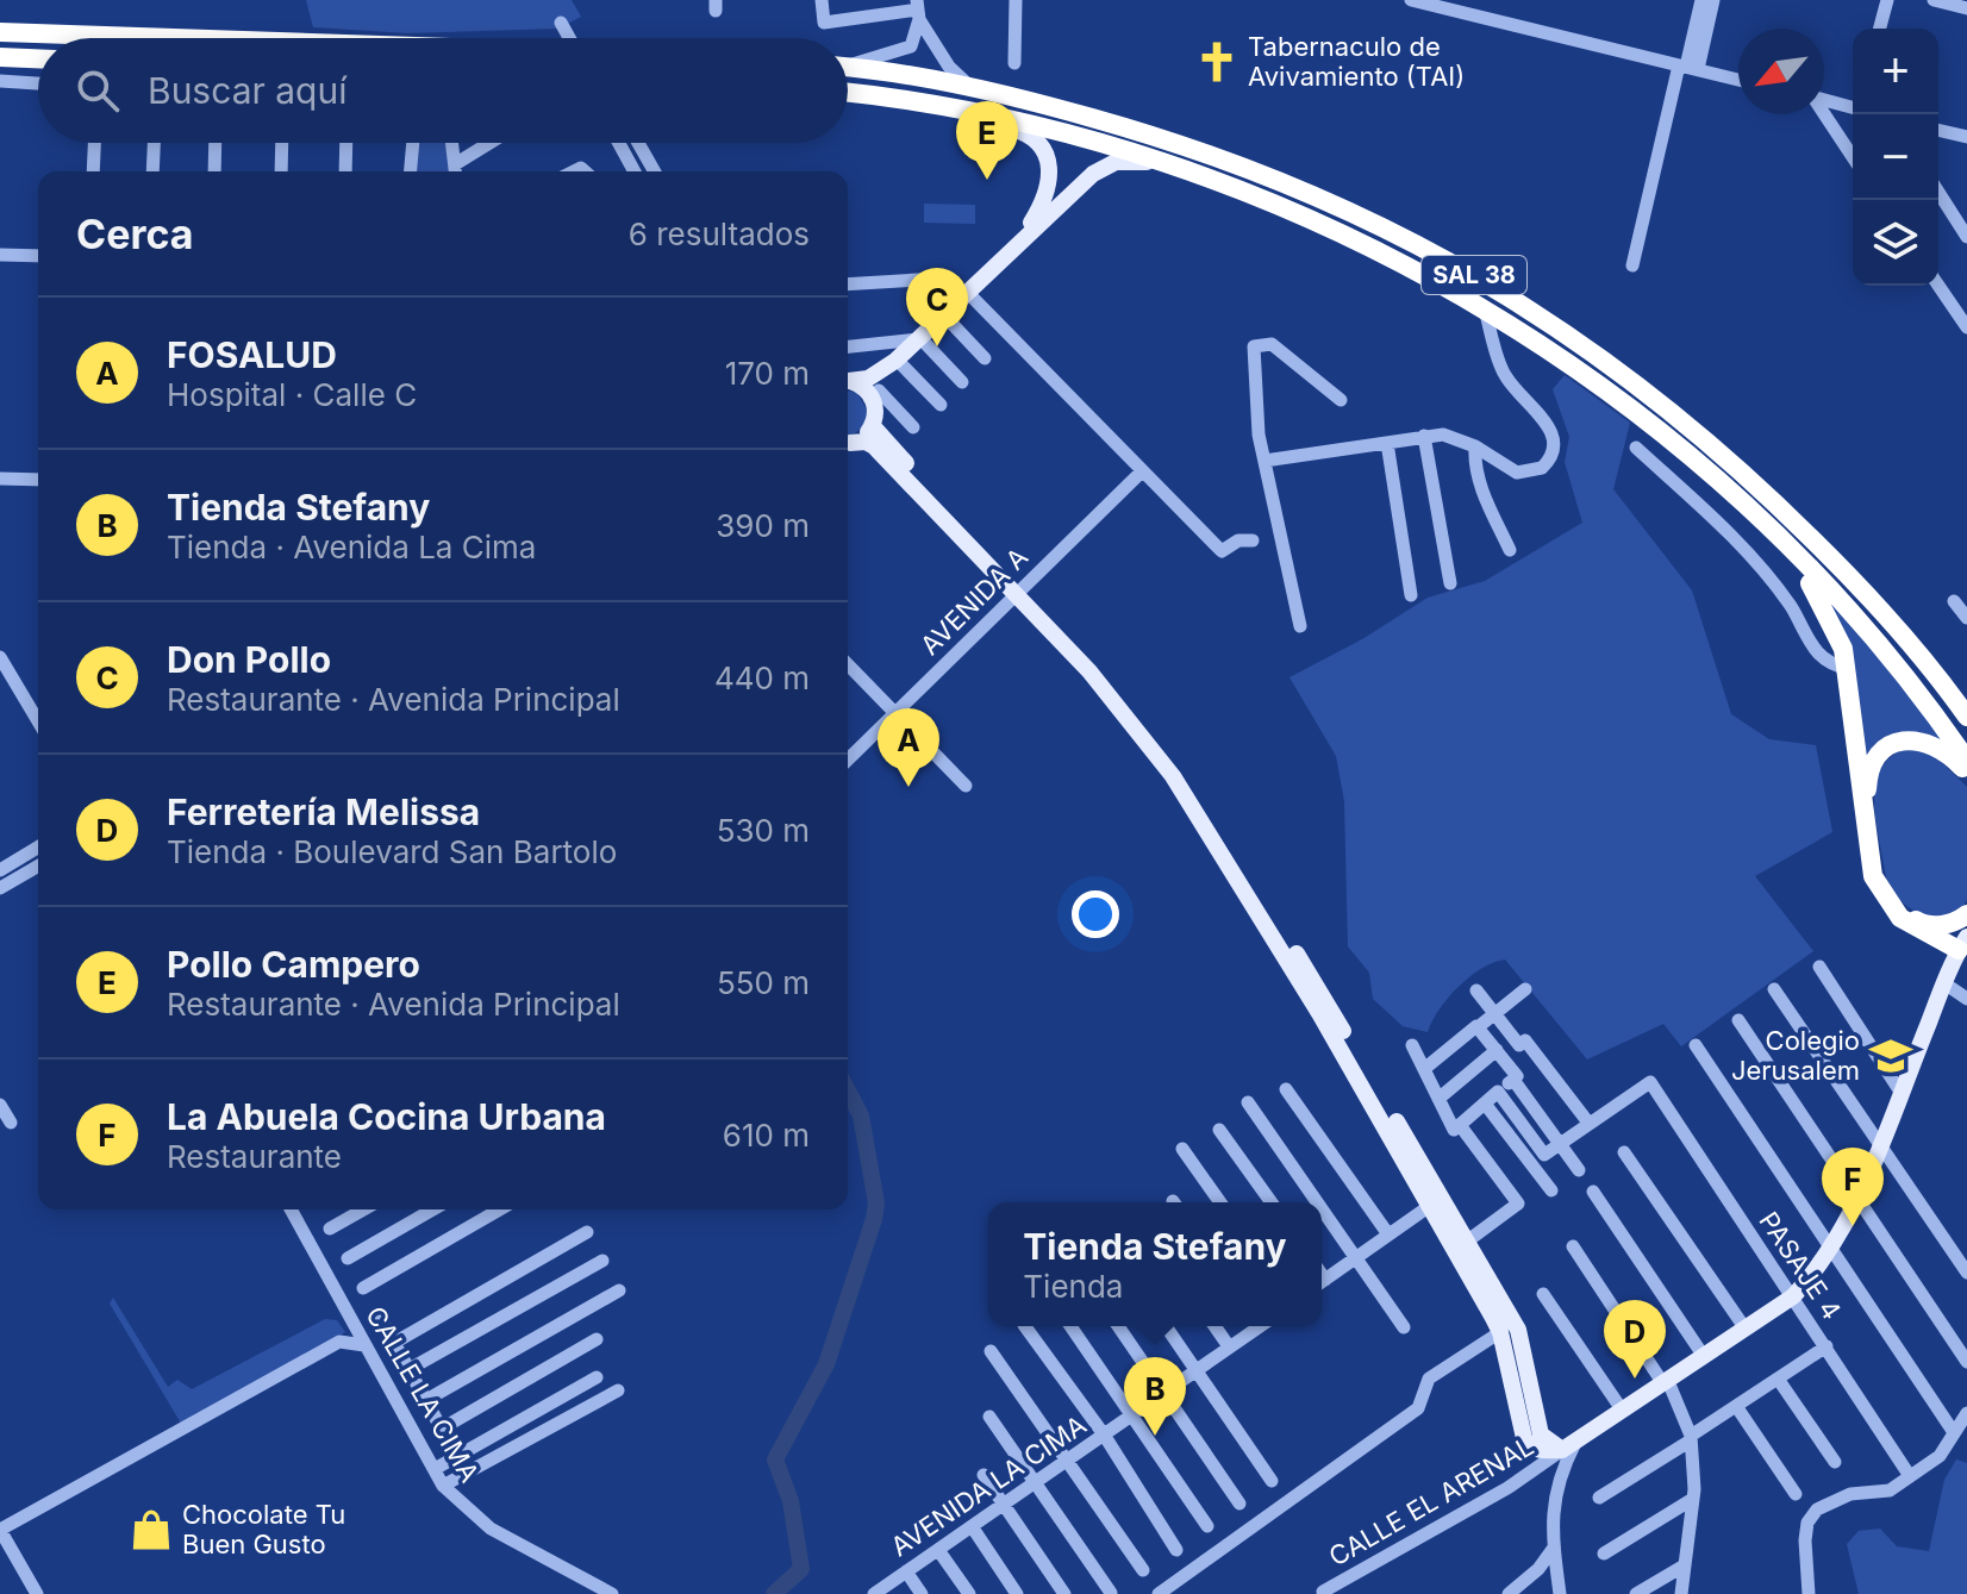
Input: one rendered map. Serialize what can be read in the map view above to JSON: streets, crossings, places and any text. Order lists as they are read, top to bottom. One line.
{"streets":{"highway":["SAL 38"],"street":["AVENIDA A","PASAJE 4","CALLE LA CIMA","AVENIDA LA CIMA","CALLE EL ARENAL"]},"places":{"church":["Tabernaculo de Avivamiento (TAI)"],"school or university":["Colegio Jerusalem"],"shop":["Chocolate Tu Buen Gusto"]},"north":"bottom left","page":{"map_buttons":["+","−"],"search":"Buscar aquí","pins":["E","C","A","F","D","B"],"heading":["Cerca","6 resultados"],"list":[{"mark":"A","name":"FOSALUD","note":"Hospital · Calle C","value":"170 m"},{"mark":"B","name":"Tienda Stefany","note":"Tienda · Avenida La Cima","value":"390 m"},{"mark":"C","name":"Don Pollo","note":"Restaurante · Avenida Principal","value":"440 m"},{"mark":"D","name":"Ferretería Melissa","note":"Tienda · Boulevard San Bartolo","value":"530 m"},{"mark":"E","name":"Pollo Campero","note":"Restaurante · Avenida Principal","value":"550 m"},{"mark":"F","name":"La Abuela Cocina Urbana","note":"Restaurante","value":"610 m"}],"popup":["Tienda Stefany","Tienda"]}}
